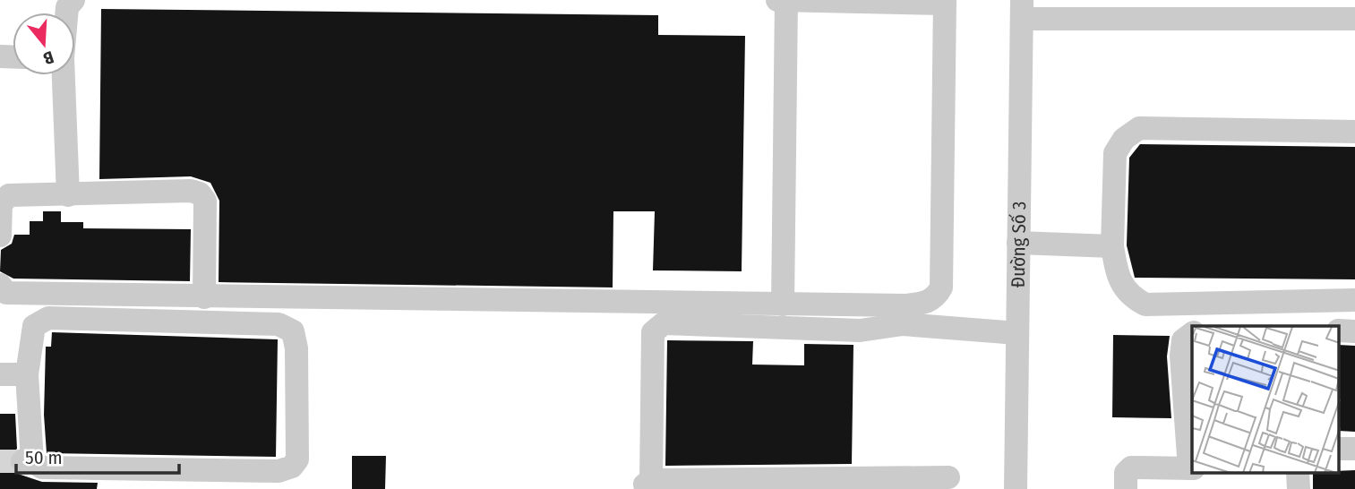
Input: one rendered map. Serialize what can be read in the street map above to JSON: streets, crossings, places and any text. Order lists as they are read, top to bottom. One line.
{"streets":{"street":["Đường Số 3"]},"scale_bar":"50 m","north":"bottom"}
